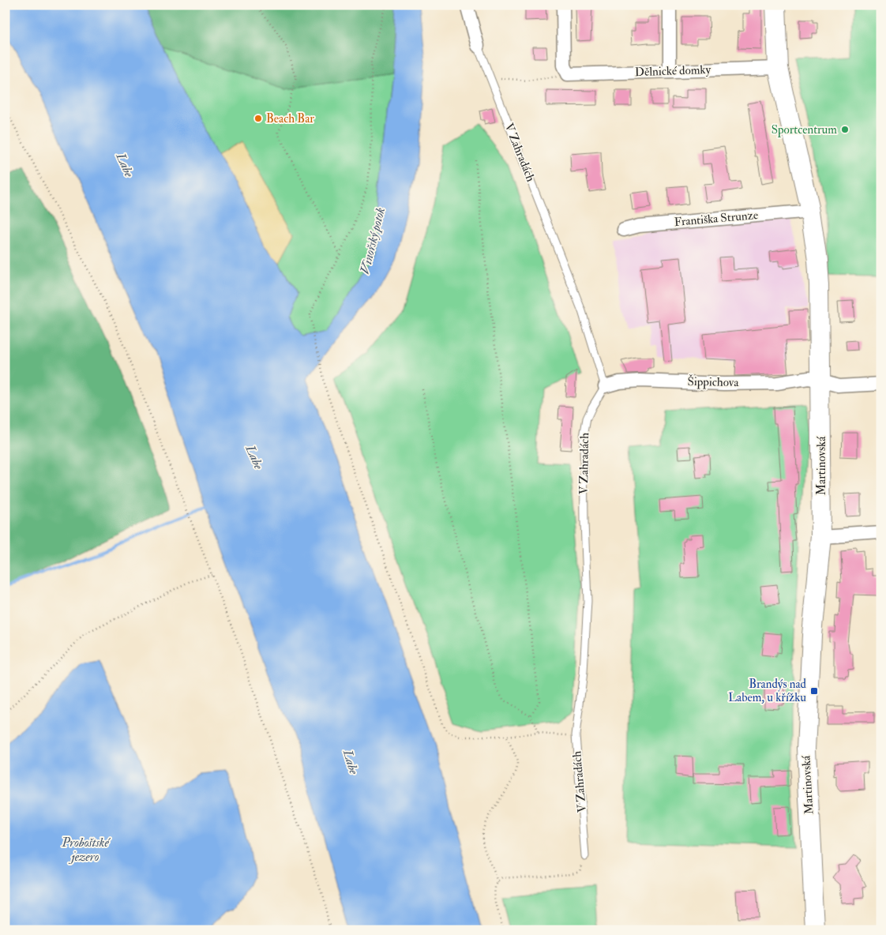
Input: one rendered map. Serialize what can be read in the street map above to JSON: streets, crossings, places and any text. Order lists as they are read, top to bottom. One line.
{"streets":{"street":["Dělnické domky","V Zahradách","Františka Strunze","Šippichova","Martinovská"]},"crossings":[["Dělnické domky","Martinovská"],["V Zahradách","Šippichova"],["Františka Strunze","Martinovská"],["Šippichova","Martinovská"]],"water":["Labe","Vinořský potok","Proboštské jezero"],"places":{"other":["Beach Bar","Sportcentrum"],"transit":["Brandýs nad Labem, u křížku"]}}
